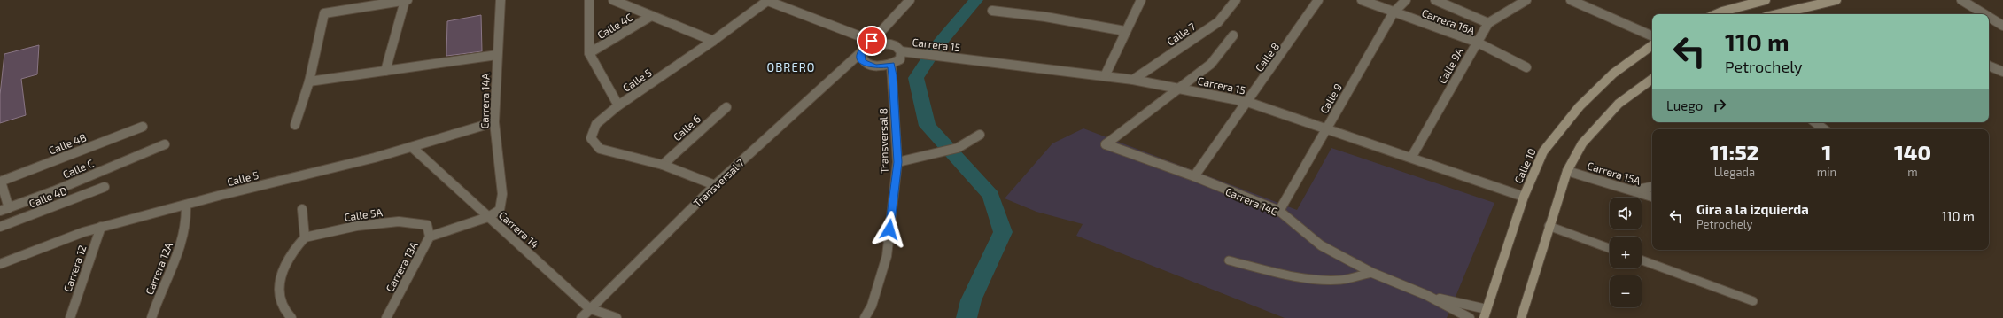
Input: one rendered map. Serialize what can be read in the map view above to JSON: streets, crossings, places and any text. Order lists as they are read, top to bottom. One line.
{"streets":{"main road":["Calle 10"],"street":["Carrera 16A","Calle 4C","Calle 7","Carrera 15","Calle 8","Calle 9A","Calle 5","Calle 9","Carrera 14A","Calle 6","Transversal 8","Calle 4B","Calle C","Carrera 15A","Transversal 7","Calle 4D","Carrera 14C","Calle 5A","Carrera 14","Carrera 13A","Carrera 12","Carrera 12A"]},"crossings":[["Carrera 16A","Calle 9A"],["Carrera 16A","Calle 9"],["Calle 7","Carrera 15"],["Carrera 15","Calle 8"],["Carrera 15","Calle 9A"],["Carrera 15","Calle 9"],["Carrera 15","Calle 10"],["Carrera 15","Carrera 14C"],["Calle 8","Carrera 14C"],["Calle 5","Carrera 14A"],["Calle 5","Calle 6"],["Calle 5","Carrera 14"],["Calle 5","Carrera 12"],["Calle 5","Carrera 12A"],["Calle 9","Carrera 14C"],["Carrera 14A","Carrera 14"],["Calle 10","Carrera 14C"],["Transversal 7","Carrera 14"],["Calle 5A","Carrera 13A"]],"districts":["OBRERO"],"page":{"turn":["110 m","Petrochely"],"then":"Luego","eta":["11:52","Llegada","1","min","140","m"],"list":[{"name":"Gira a la izquierda","note":"Petrochely","value":"110 m"}],"map_buttons":["+","−"]}}
